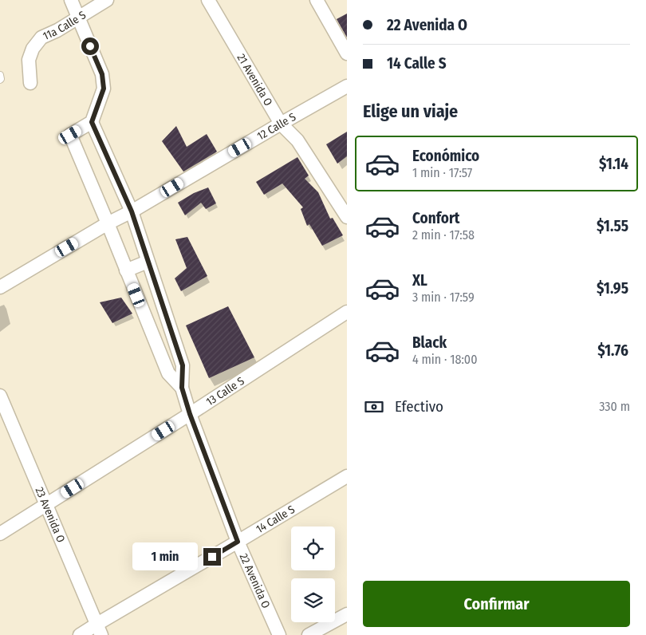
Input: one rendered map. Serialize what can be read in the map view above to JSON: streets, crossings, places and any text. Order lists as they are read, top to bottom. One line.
{"streets":{"street":["11a Calle S","21 Avenida O","12 Calle S","13 Calle S","23 Avenida O","14 Calle S","22 Avenida O"]},"crossings":[["21 Avenida O","12 Calle S"],["13 Calle S","23 Avenida O"],["13 Calle S","22 Avenida O"],["23 Avenida O","14 Calle S"],["14 Calle S","22 Avenida O"]],"page":{"banner":["22 Avenida O","14 Calle S"],"heading":"Elige un viaje","list":[{"name":"Económico","note":"1 min · 17:57","value":"$1.14"},{"name":"Confort","note":"2 min · 17:58","value":"$1.55"},{"name":"XL","note":"3 min · 17:59","value":"$1.95"},{"name":"Black","note":"4 min · 18:00","value":"$1.76"}],"pay":["Efectivo","330 m"],"bubble":"1 min","buttons":"Confirmar"}}
